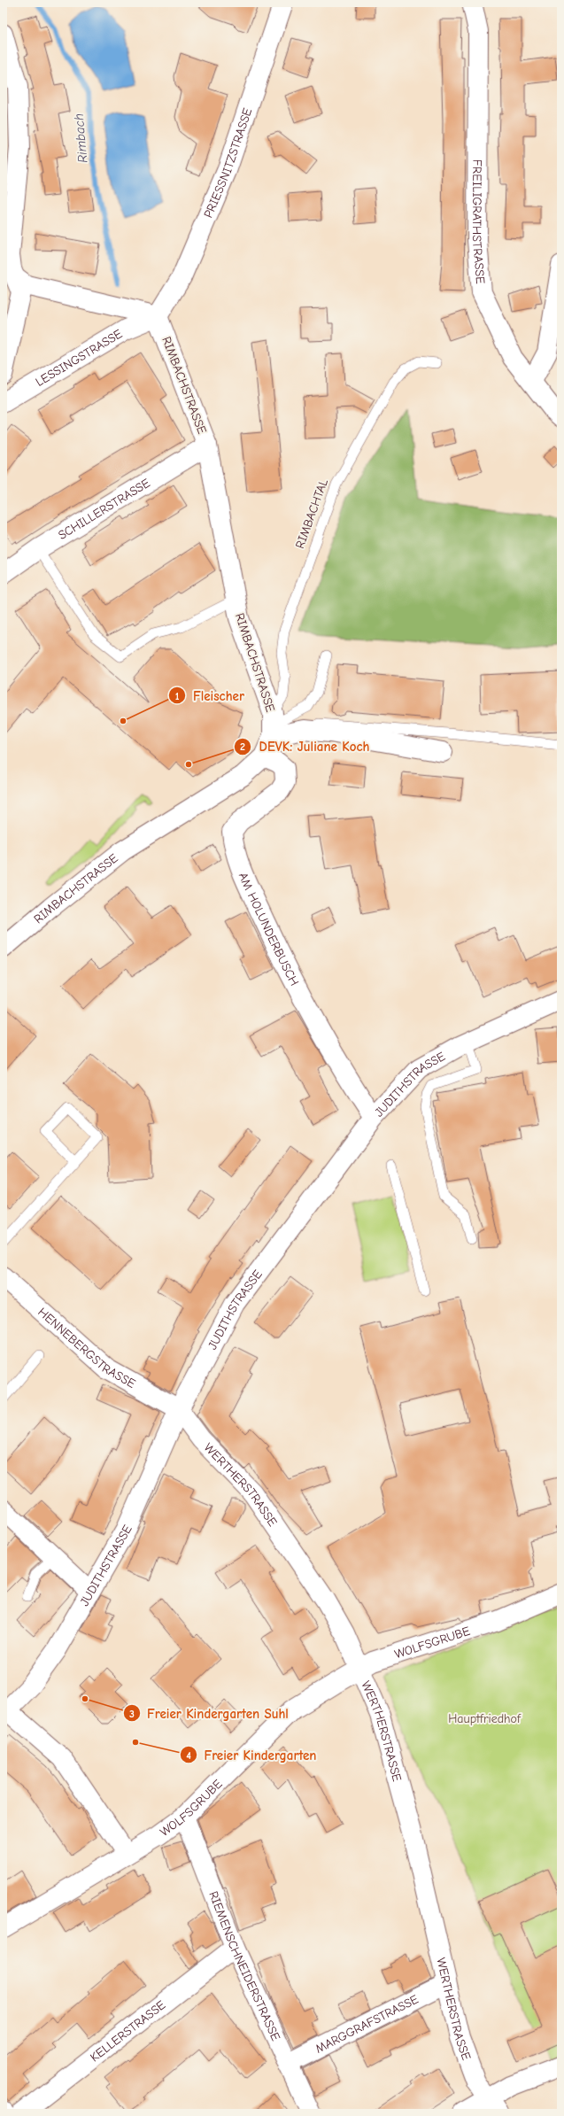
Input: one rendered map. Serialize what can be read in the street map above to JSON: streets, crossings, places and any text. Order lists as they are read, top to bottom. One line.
{"streets":{"street":["PRIESSNITZSTRASSE","FREILIGRATHSTRASSE","LESSINGSTRASSE","RIMBACHSTRASSE","SCHILLERSTRASSE","AM HOLUNDERBUSCH","JUDITHSTRASSE","HENNEBERGSTRASSE","WERTHERSTRASSE","WOLFSGRUBE","RIEMENSCHNEIDERSTRASSE","MARGGRAFSTRASSE","KELLERSTRASSE"],"lane":["RIMBACHTAL"]},"crossings":[["PRIESSNITZSTRASSE","LESSINGSTRASSE"],["PRIESSNITZSTRASSE","RIMBACHSTRASSE"],["LESSINGSTRASSE","RIMBACHSTRASSE"],["RIMBACHSTRASSE","SCHILLERSTRASSE"],["RIMBACHSTRASSE","RIMBACHTAL"],["RIMBACHSTRASSE","AM HOLUNDERBUSCH"],["AM HOLUNDERBUSCH","JUDITHSTRASSE"],["JUDITHSTRASSE","HENNEBERGSTRASSE"],["JUDITHSTRASSE","WERTHERSTRASSE"],["JUDITHSTRASSE","WOLFSGRUBE"],["HENNEBERGSTRASSE","WERTHERSTRASSE"],["WERTHERSTRASSE","WOLFSGRUBE"],["WERTHERSTRASSE","MARGGRAFSTRASSE"],["WOLFSGRUBE","RIEMENSCHNEIDERSTRASSE"],["RIEMENSCHNEIDERSTRASSE","MARGGRAFSTRASSE"],["RIEMENSCHNEIDERSTRASSE","KELLERSTRASSE"]],"water":["Rimbach"],"parks":["Hauptfriedhof"],"places":["Fleischer","DEVK: Juliane Koch","Freier Kindergarten Suhl","Freier Kindergarten"]}
